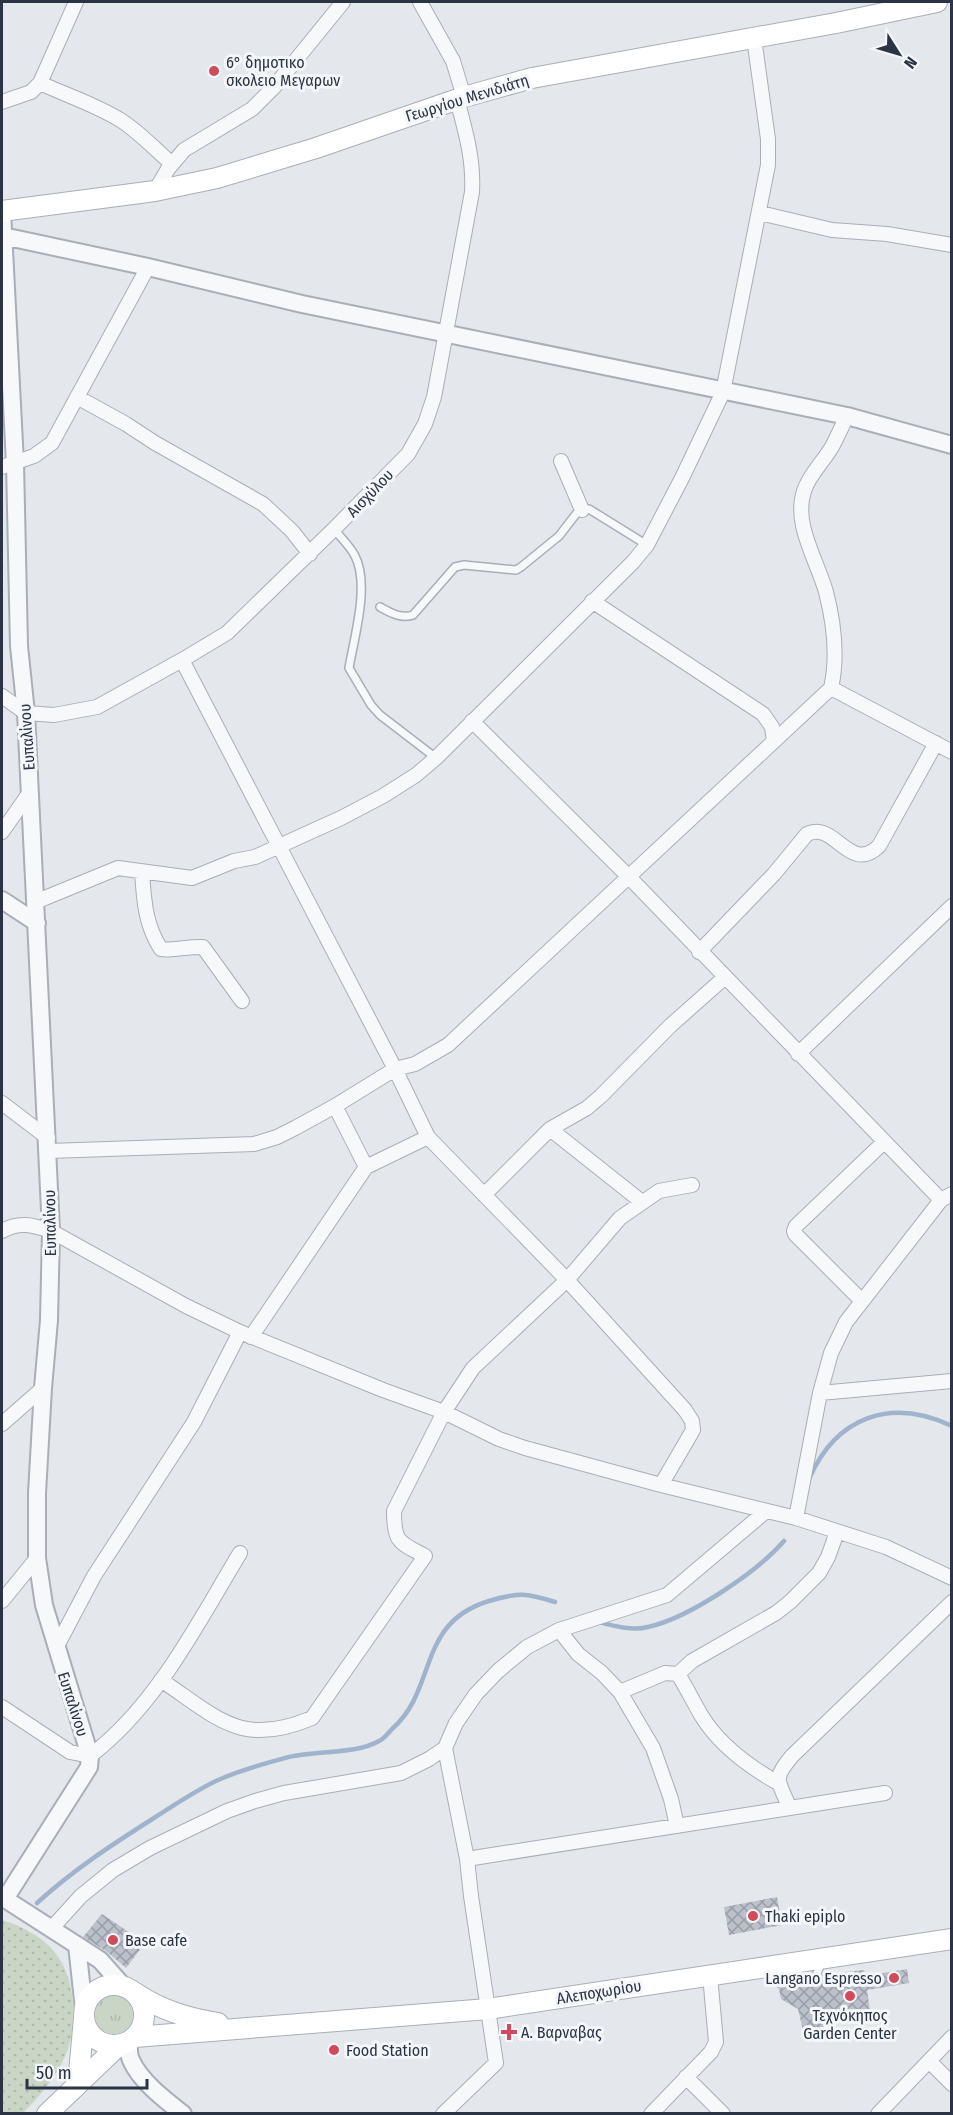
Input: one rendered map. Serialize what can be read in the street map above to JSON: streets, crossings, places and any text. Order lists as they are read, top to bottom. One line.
{"streets":{"main road":["Γεωργίου Μενιδιάτη","Αλεποχωρίου"],"street":["Αισχύλου","Ευπαλίνου"]},"crossings":[["Γεωργίου Μενιδιάτη","Αισχύλου"],["Γεωργίου Μενιδιάτη","Ευπαλίνου"],["Αισχύλου","Ευπαλίνου"]],"places":{"other":["6° δημοτικο σκολειο Μεγαρων","Thaki epiplo","Base cafe","Langano Espresso","Τεχνόκηπος Garden Center","Food Station"],"health":["Α. Βαρναβας"]},"scale_bar":"50 m","north":"bottom right"}
